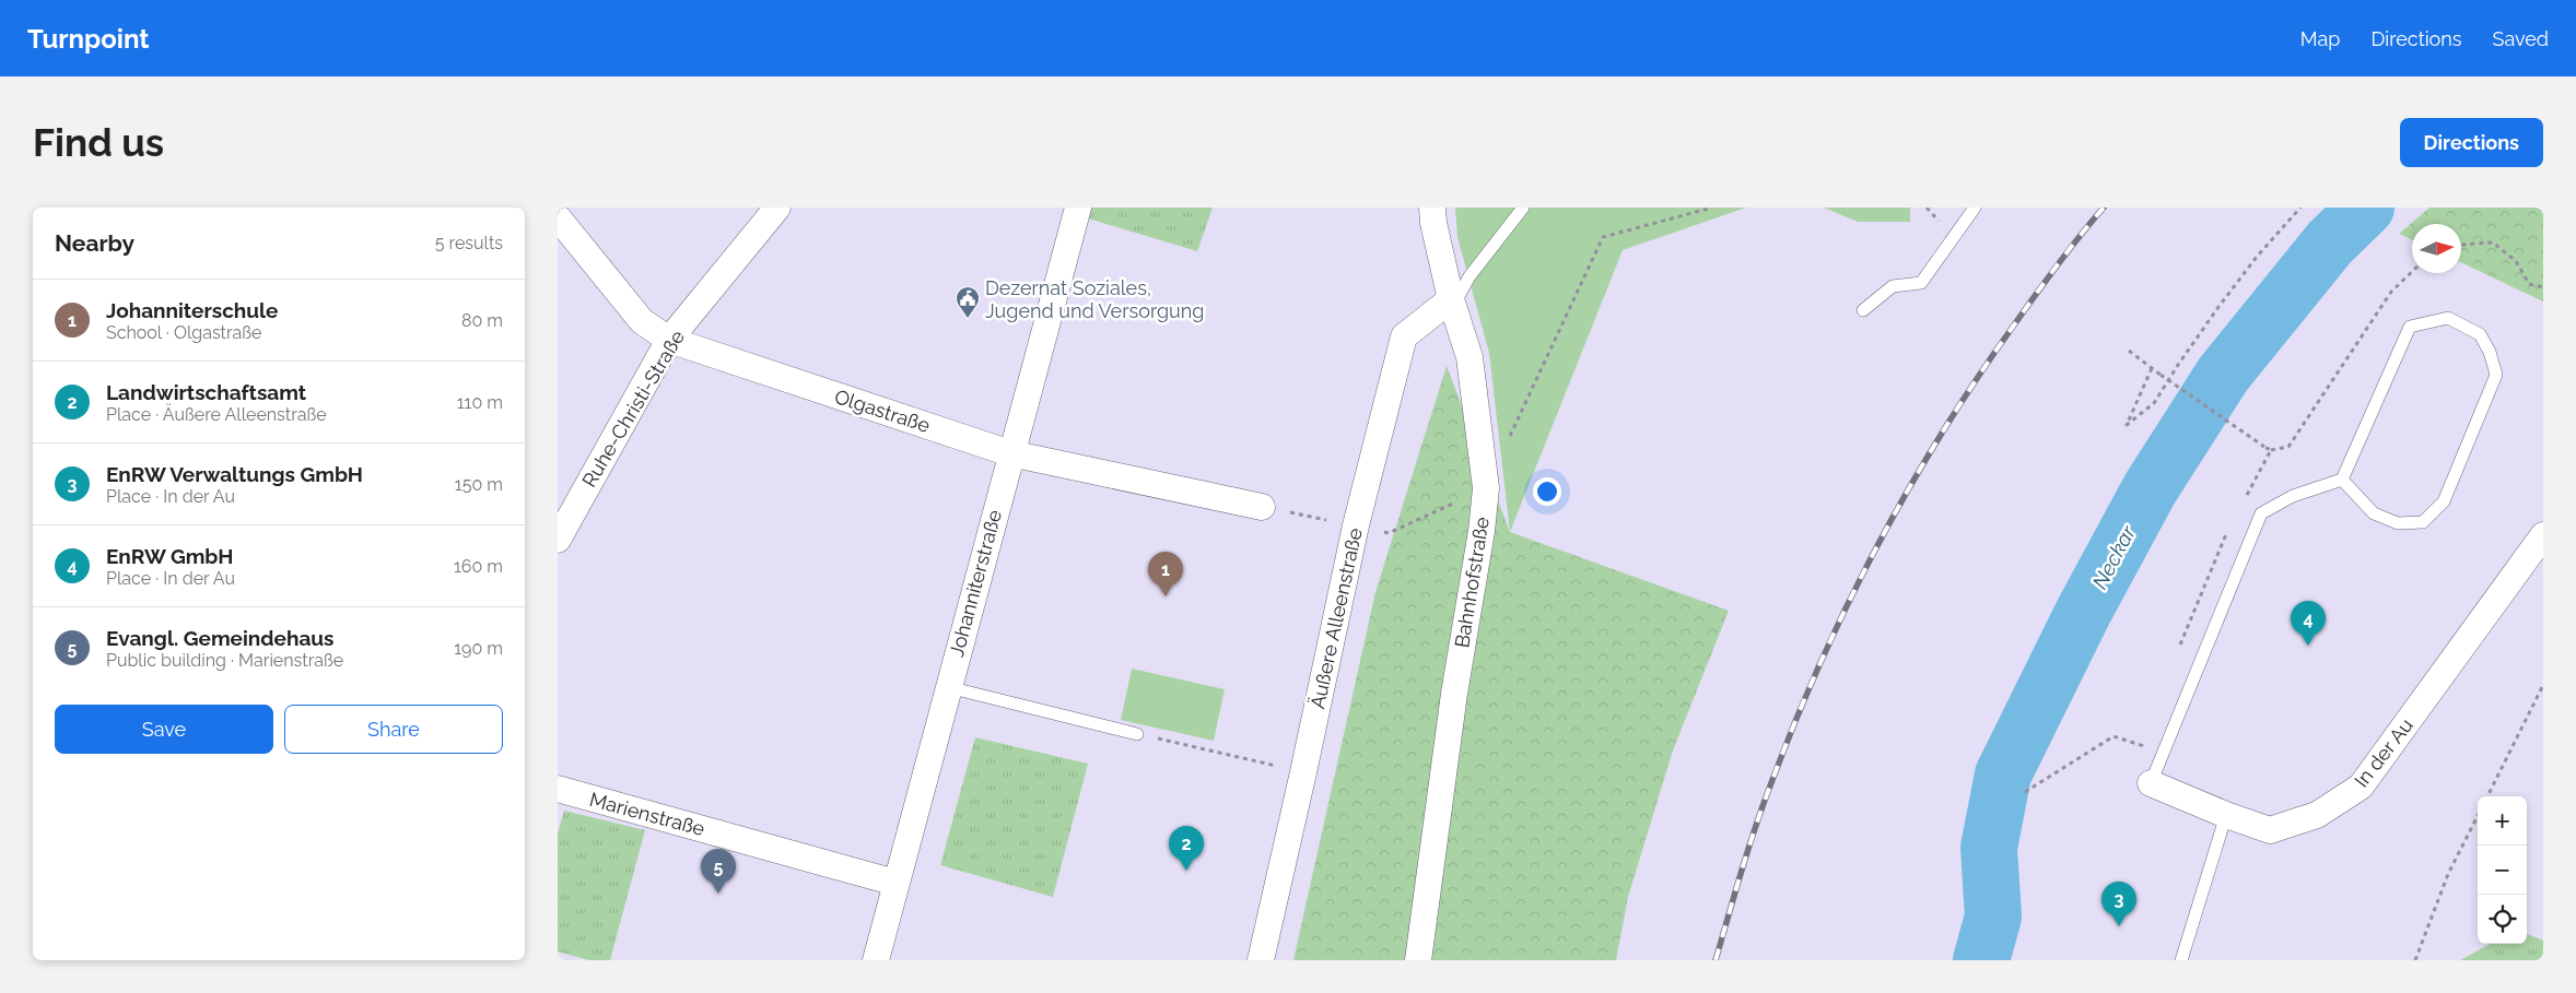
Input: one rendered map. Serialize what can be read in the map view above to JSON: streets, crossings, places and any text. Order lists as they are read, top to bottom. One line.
{"streets":{"street":["Ruhe-Christi-Straße","Olgastraße","Bahnhofstraße","Johanniterstraße","Äußere Alleenstraße","In der Au","Marienstraße"]},"crossings":[["Ruhe-Christi-Straße","Olgastraße"],["Olgastraße","Johanniterstraße"],["Bahnhofstraße","Äußere Alleenstraße"],["Johanniterstraße","Marienstraße"]],"water":["Neckar"],"places":{"public building":["Dezernat Soziales, Jugend und Versorgung"]},"north":"right","page":{"header":"Turnpoint","nav":["Map","Directions","Saved"],"buttons":["Directions",["Save","Share"]],"title":"Find us","heading":["Nearby","5 results"],"list":[{"mark":"1","name":"Johanniterschule","note":"School · Olgastraße","value":"80 m"},{"mark":"2","name":"Landwirtschaftsamt","note":"Place · Äußere Alleenstraße","value":"110 m"},{"mark":"3","name":"EnRW Verwaltungs GmbH","note":"Place · In der Au","value":"150 m"},{"mark":"4","name":"EnRW GmbH","note":"Place · In der Au","value":"160 m"},{"mark":"5","name":"Evangl. Gemeindehaus","note":"Public building · Marienstraße","value":"190 m"}],"pins":["1","4","2","5","3"],"map_buttons":["+","−"]}}
